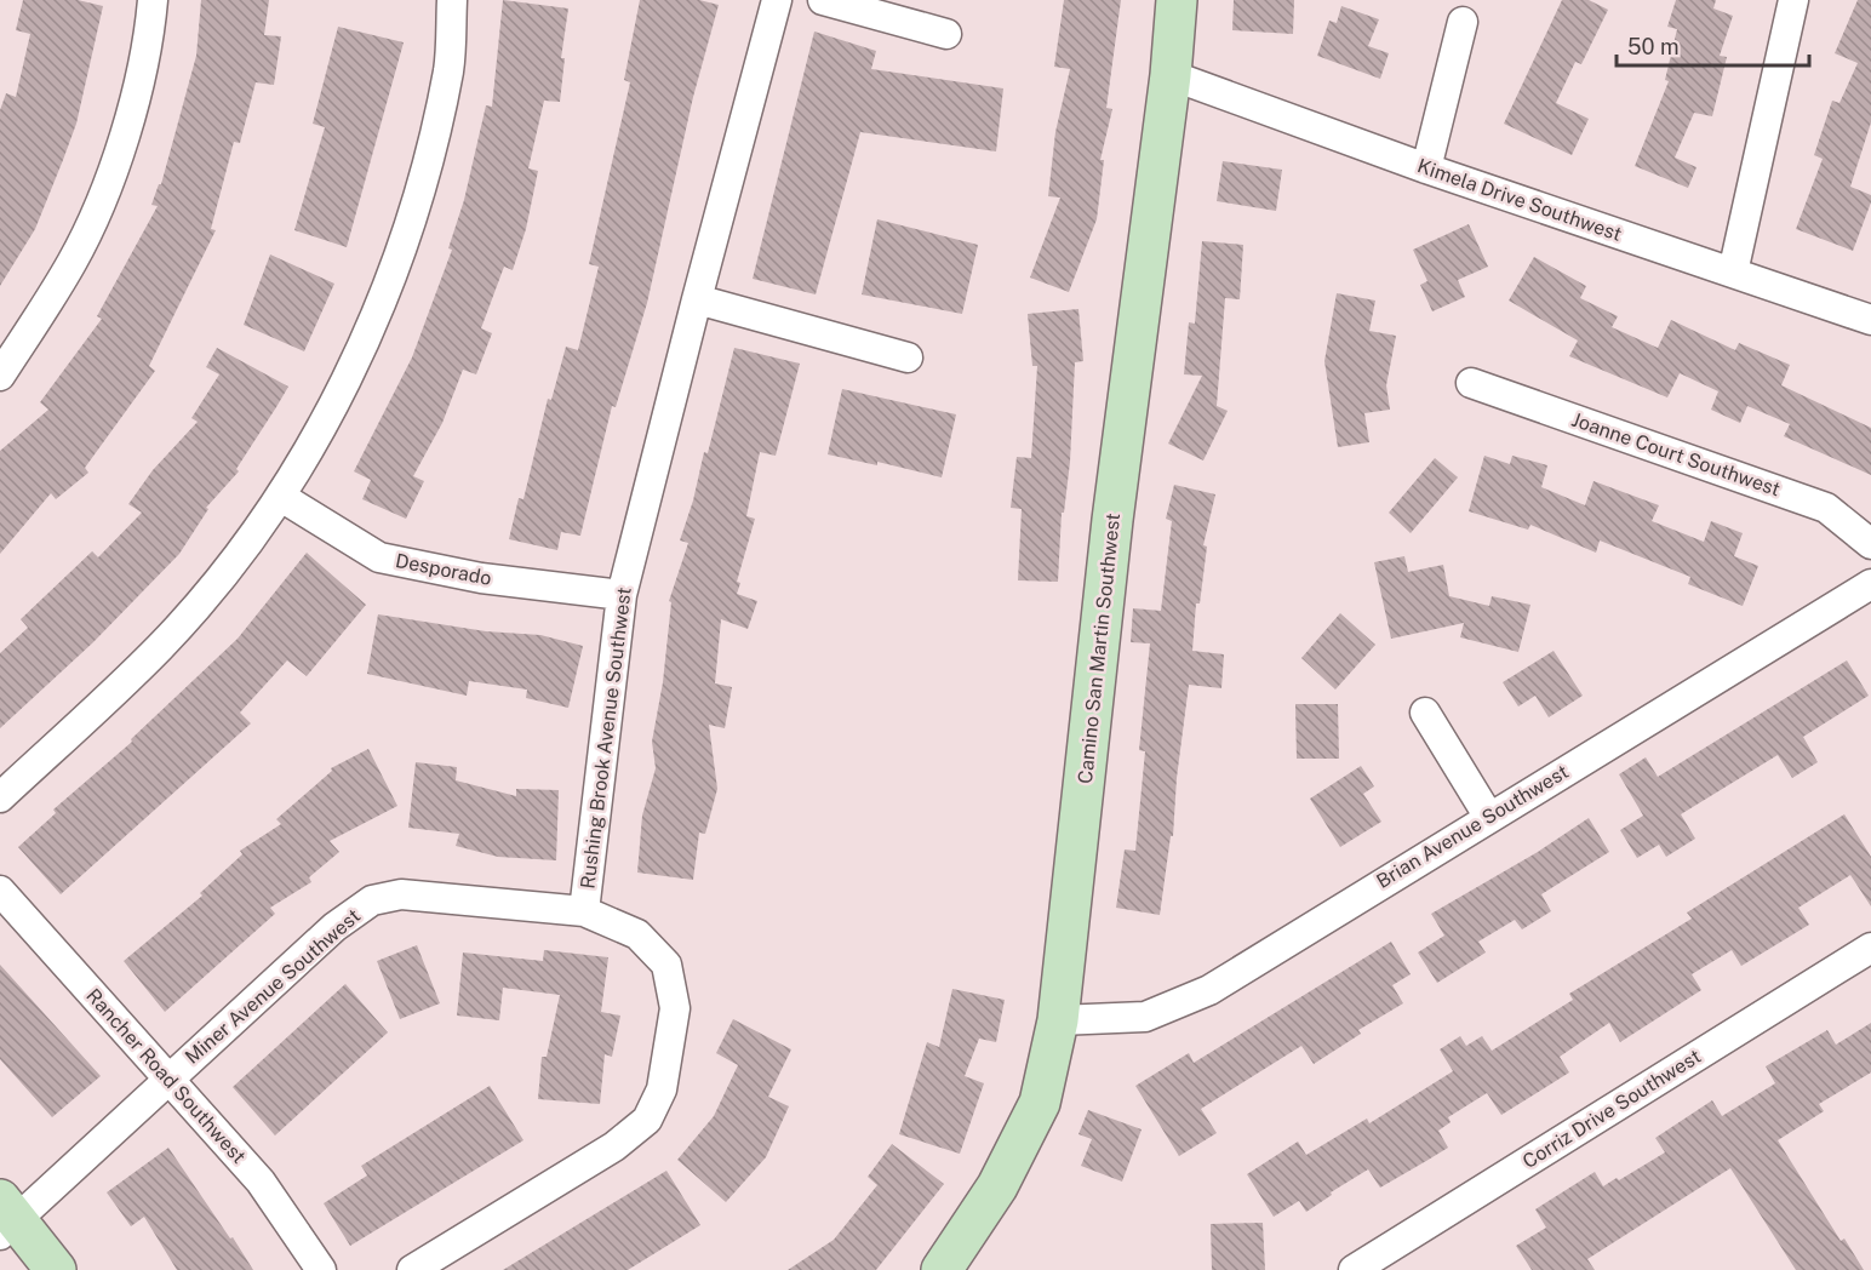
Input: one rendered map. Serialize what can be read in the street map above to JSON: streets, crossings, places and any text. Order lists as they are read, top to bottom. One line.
{"streets":{"street":["Kimela Drive Southwest","Joanne Court Southwest","Desporado","Camino San Martin Southwest","Rushing Brook Avenue Southwest","Brian Avenue Southwest","Miner Avenue Southwest","Rancher Road Southwest","Corriz Drive Southwest"]},"crossings":[["Kimela Drive Southwest","Camino San Martin Southwest"],["Desporado","Rushing Brook Avenue Southwest"],["Camino San Martin Southwest","Brian Avenue Southwest"],["Rushing Brook Avenue Southwest","Miner Avenue Southwest"],["Miner Avenue Southwest","Rancher Road Southwest"]],"scale_bar":"50 m"}
